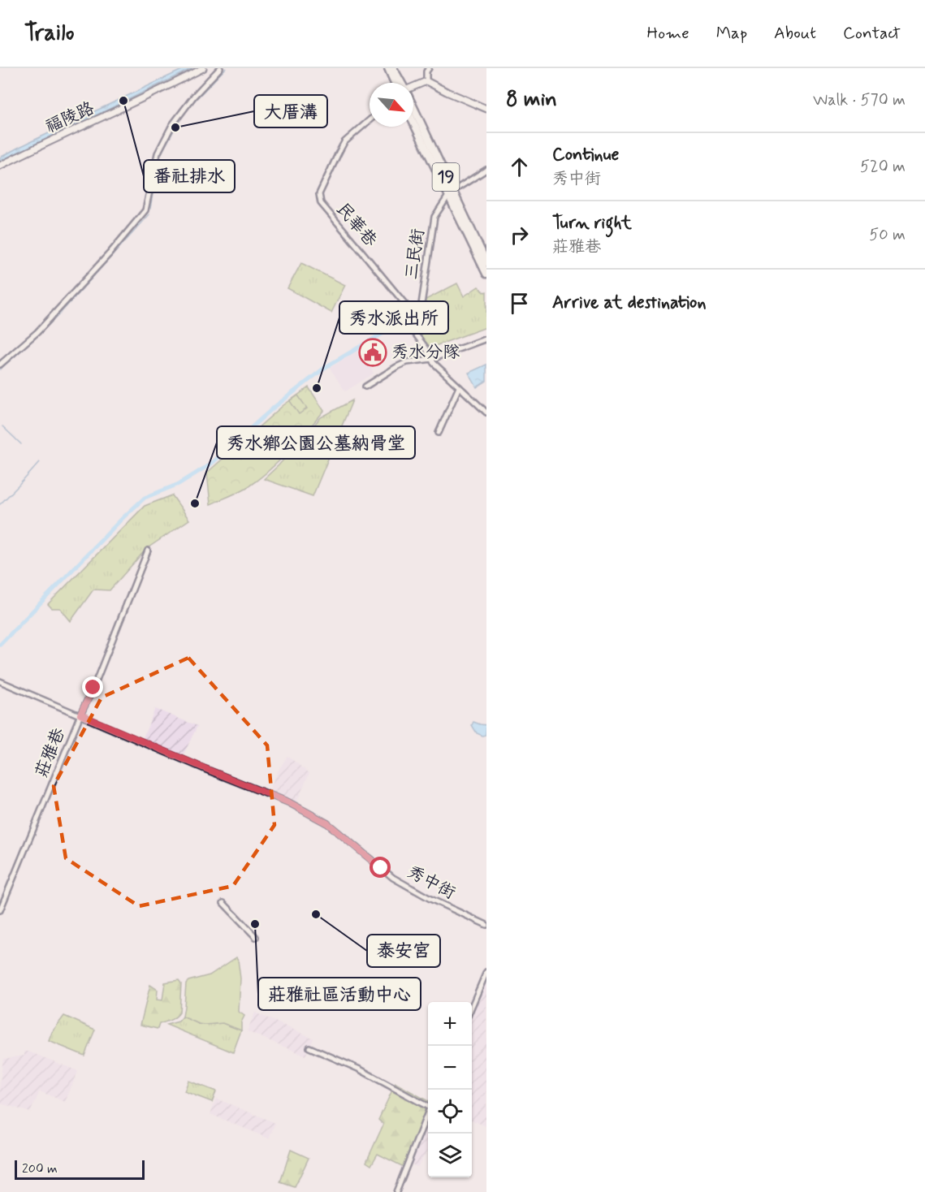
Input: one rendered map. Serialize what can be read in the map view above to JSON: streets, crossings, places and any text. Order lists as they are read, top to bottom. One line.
{"streets":{"main road":["19"],"street":["福陵路","民華巷","三民街","莊雅巷","秀中街"]},"crossings":[["19","三民街"],["民華巷","三民街"],["莊雅巷","秀中街"]],"places":{"other":["番社排水","大厝溝","秀水派出所","秀水鄉公園公墓納骨堂","泰安宮","莊雅社區活動中心"],"public building":["秀水分隊"]},"scale_bar":"200 m","north":"bottom right","page":{"header":"Trailo","nav":["Home","Map","About","Contact"],"heading":["8 min","Walk · 570 m"],"list":[["Continue","秀中街","520 m"],["Turn right","莊雅巷","50 m"],"Arrive at destination"],"map_buttons":["+","−"],"scale":"200 m"}}
